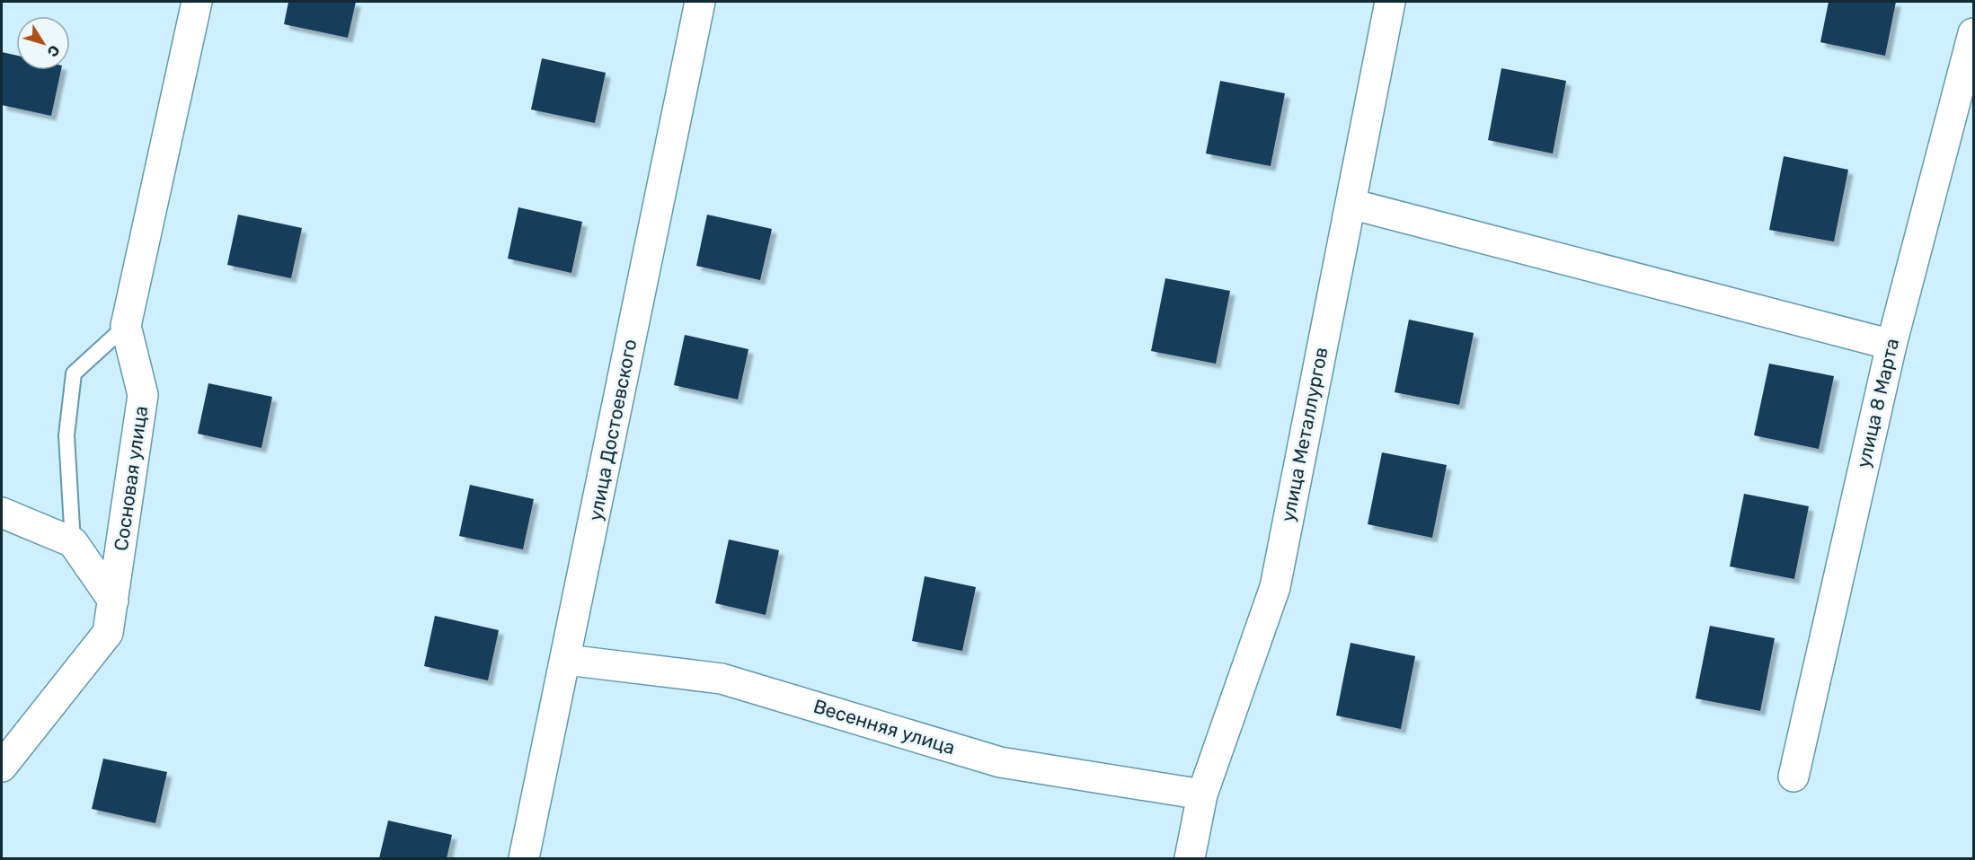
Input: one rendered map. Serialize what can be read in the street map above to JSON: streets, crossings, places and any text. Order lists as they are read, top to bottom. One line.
{"streets":{"street":["улица 8 Марта","улица Достоевского","улица Металлургов","Сосновая улица","Весенняя улица"]},"crossings":[["улица Достоевского","Весенняя улица"],["улица Металлургов","Весенняя улица"]],"north":"bottom right"}
